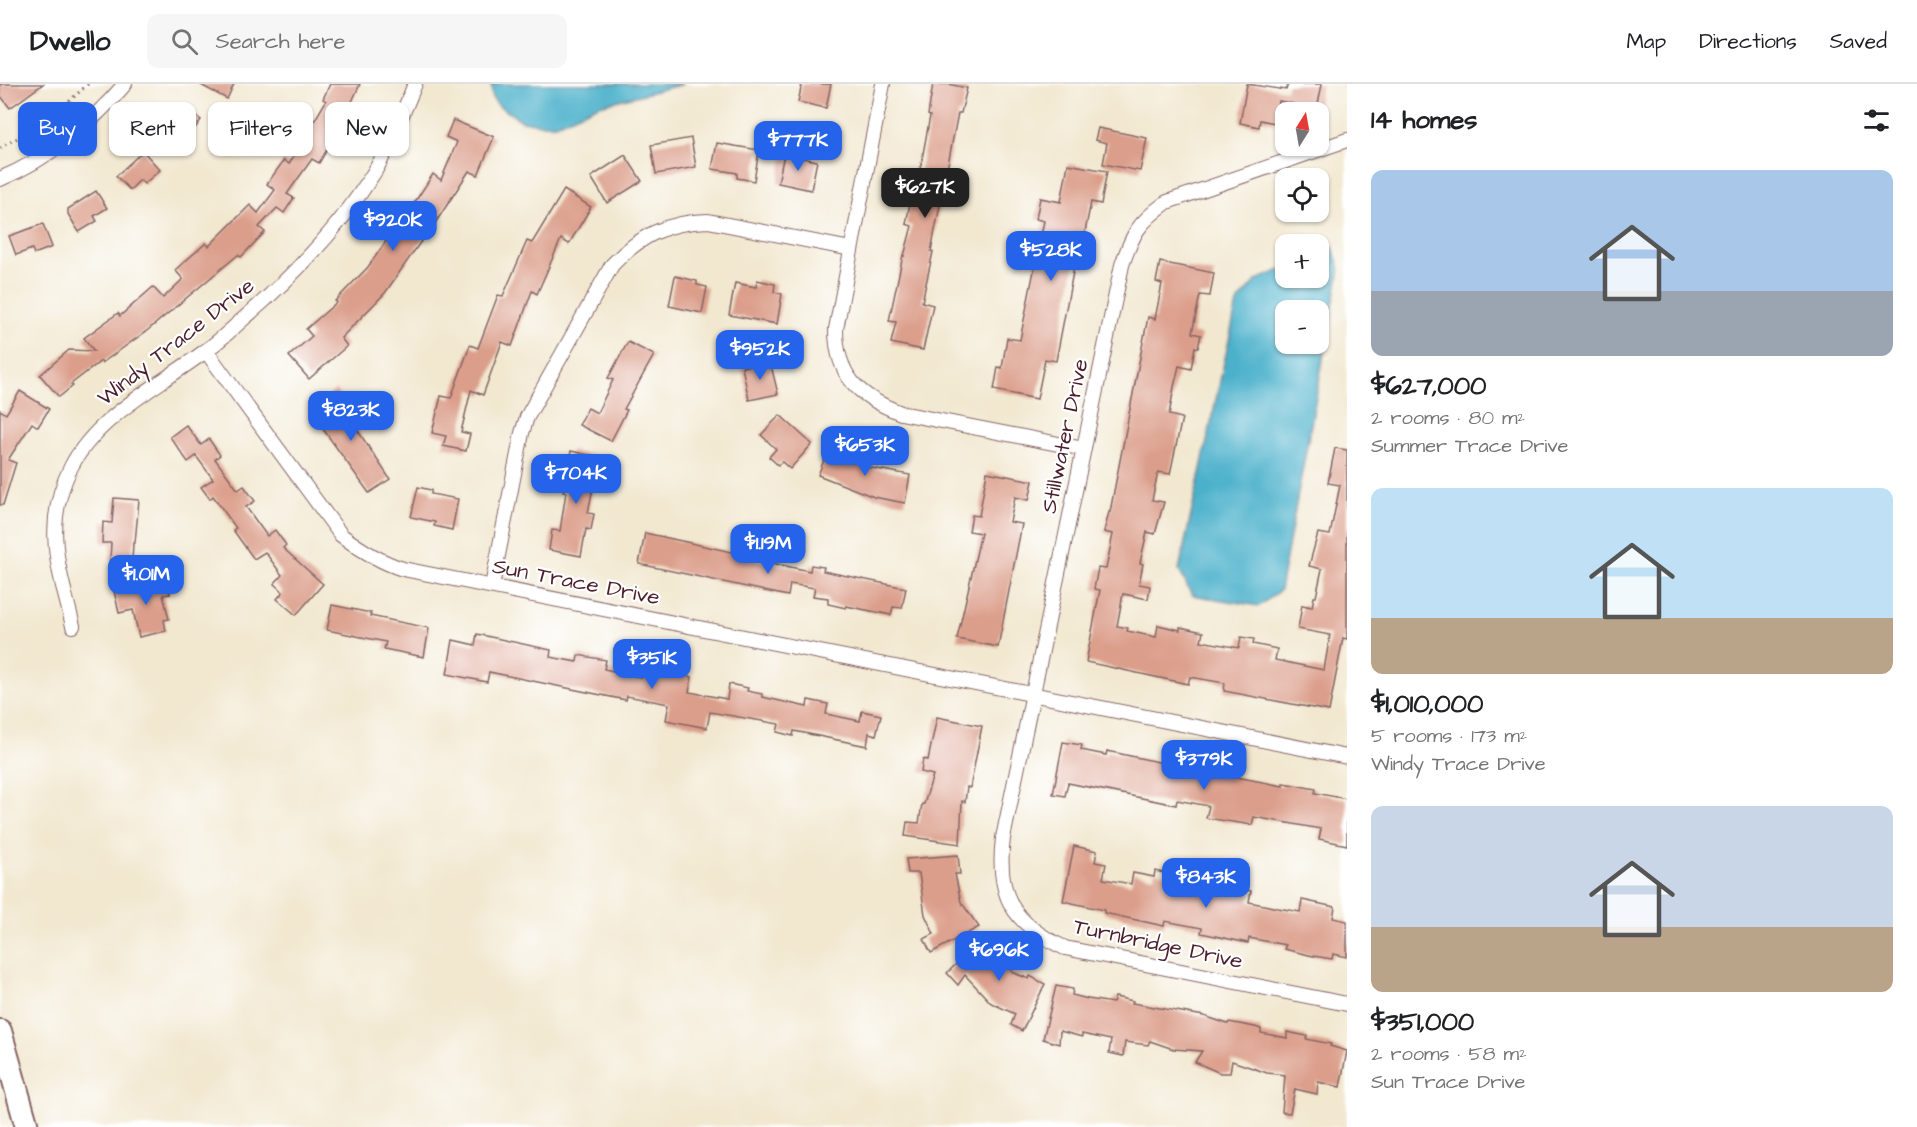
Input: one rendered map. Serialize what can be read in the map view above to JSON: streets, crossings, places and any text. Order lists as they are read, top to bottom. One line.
{"streets":{"street":["Windy Trace Drive","Stillwater Drive","Sun Trace Drive","Turnbridge Drive"]},"crossings":[["Windy Trace Drive","Sun Trace Drive"],["Stillwater Drive","Sun Trace Drive"],["Stillwater Drive","Turnbridge Drive"],["Sun Trace Drive","Turnbridge Drive"]],"north":"top","page":{"header":"Dwello","search":"Search here","nav":["Map","Directions","Saved"],"heading":"14 homes","map_buttons":["+","−"],"chip":["Buy","Rent","Filters","New"],"price":["$777K","$627K","$920K","$528K","$952K","$823K","$653K","$704K","$1.19M","$1.01M","$351K","$379K","$843K","$696K"],"list":[{"name":"$627,000","note":"2 rooms · 80 m² · Summer Trace Drive"},{"name":"$1,010,000","note":"5 rooms · 173 m² · Windy Trace Drive"},{"name":"$351,000","note":"2 rooms · 58 m² · Sun Trace Drive"}]}}
